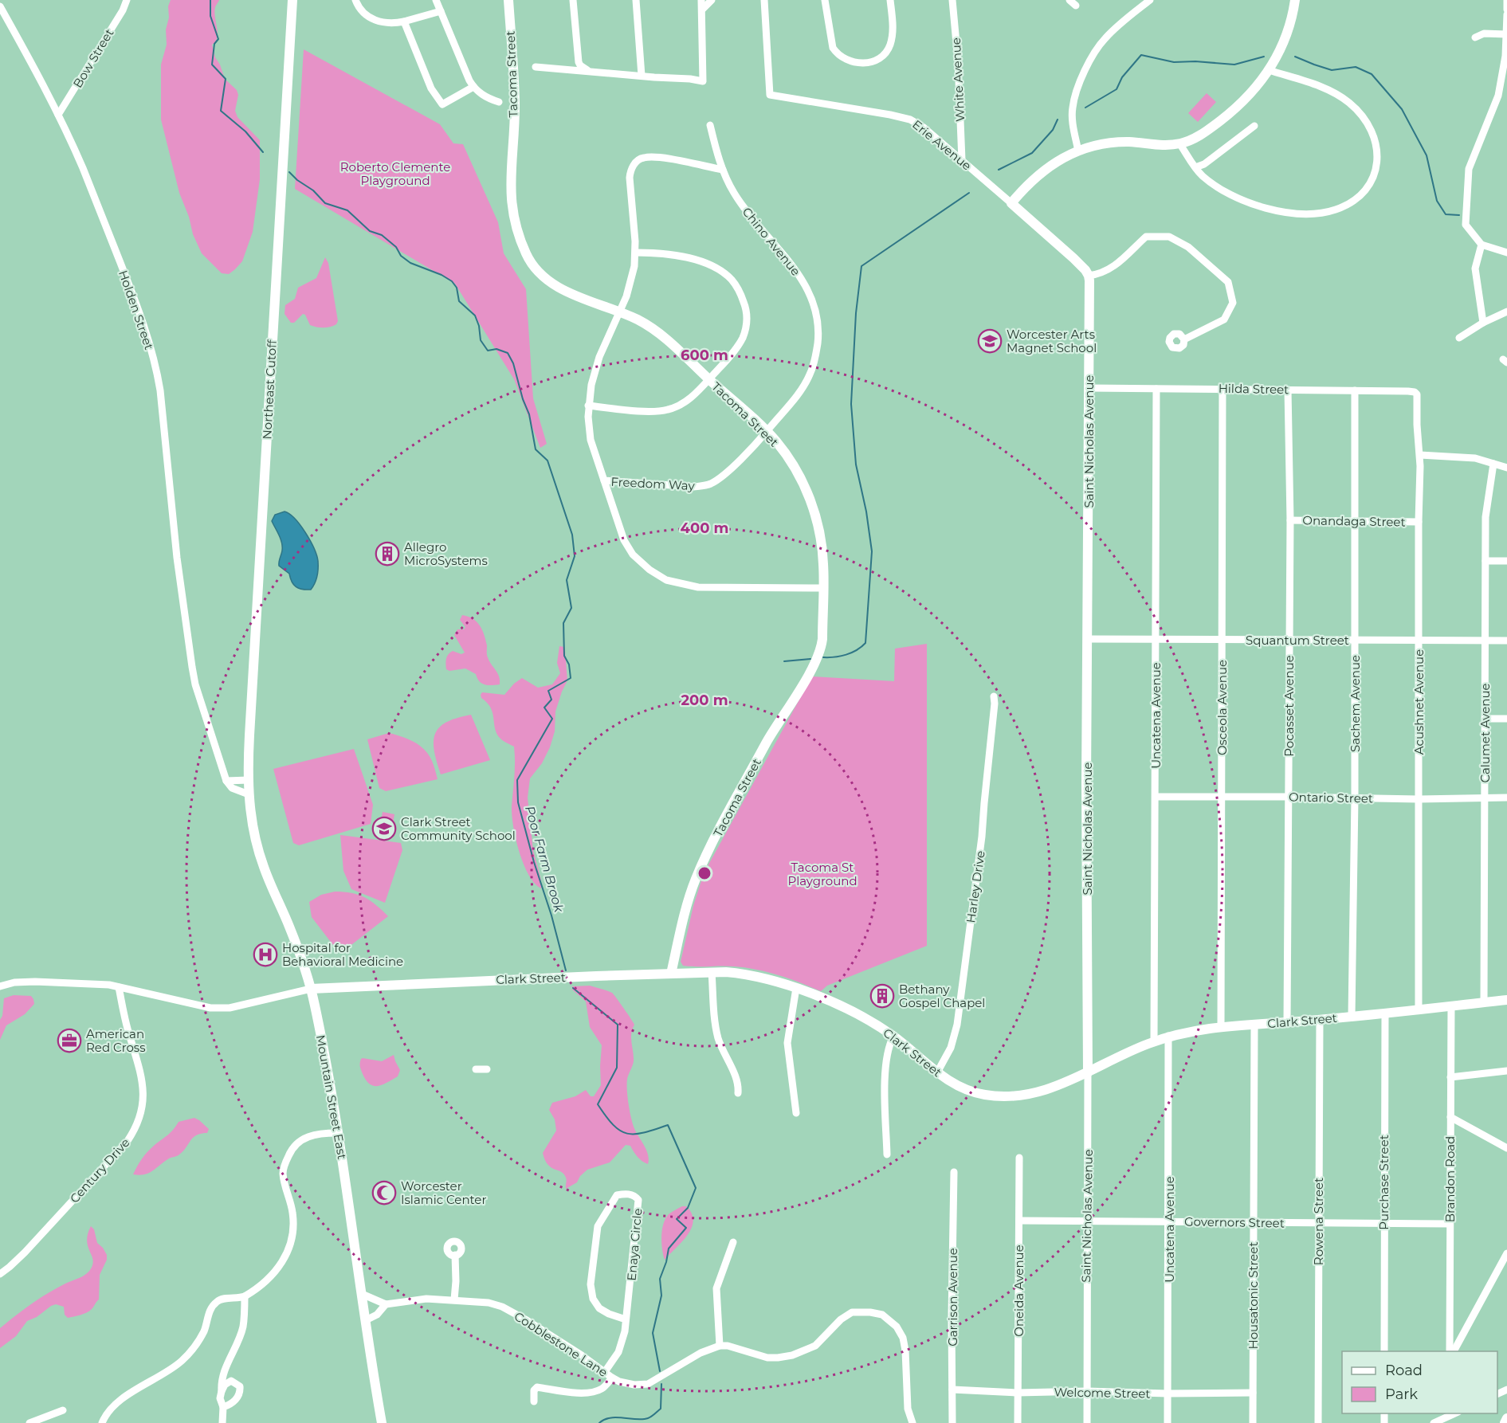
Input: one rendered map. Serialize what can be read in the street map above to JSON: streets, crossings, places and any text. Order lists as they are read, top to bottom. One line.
{"streets":{"street":["Bow Street","Tacoma Street","White Avenue","Erie Avenue","Chino Avenue","Holden Street","Hilda Street","Northeast Cutoff","Saint Nicholas Avenue","Freedom Way","Onandaga Street","Squantum Street","Acushnet Avenue","Sachem Avenue","Pocasset Avenue","Osceola Avenue","Uncatena Avenue","Calumet Avenue","Ontario Street","Harley Drive","Clark Street","Mountain Street East","Century Drive","Brandon Road","Purchase Street","Rowena Street","Governors Street","Enaya Circle","Oneida Avenue","Housatonic Street","Garrison Avenue","Cobblestone Lane","Welcome Street"]},"crossings":[["Bow Street","Holden Street"],["Tacoma Street","Chino Avenue"],["Tacoma Street","Freedom Way"],["Tacoma Street","Clark Street"],["White Avenue","Erie Avenue"],["Erie Avenue","Saint Nicholas Avenue"],["Chino Avenue","Freedom Way"],["Hilda Street","Saint Nicholas Avenue"],["Hilda Street","Acushnet Avenue"],["Hilda Street","Sachem Avenue"],["Hilda Street","Pocasset Avenue"],["Hilda Street","Osceola Avenue"],["Hilda Street","Uncatena Avenue"],["Northeast Cutoff","Mountain Street East"],["Saint Nicholas Avenue","Squantum Street"],["Saint Nicholas Avenue","Clark Street"],["Saint Nicholas Avenue","Governors Street"],["Saint Nicholas Avenue","Welcome Street"],["Onandaga Street","Acushnet Avenue"],["Onandaga Street","Sachem Avenue"],["Onandaga Street","Pocasset Avenue"],["Squantum Street","Acushnet Avenue"],["Squantum Street","Sachem Avenue"],["Squantum Street","Pocasset Avenue"],["Squantum Street","Osceola Avenue"],["Squantum Street","Uncatena Avenue"],["Squantum Street","Calumet Avenue"],["Acushnet Avenue","Ontario Street"],["Acushnet Avenue","Clark Street"],["Sachem Avenue","Ontario Street"],["Sachem Avenue","Clark Street"],["Pocasset Avenue","Ontario Street"],["Pocasset Avenue","Clark Street"],["Osceola Avenue","Ontario Street"],["Osceola Avenue","Clark Street"],["Uncatena Avenue","Ontario Street"],["Uncatena Avenue","Clark Street"],["Uncatena Avenue","Governors Street"],["Uncatena Avenue","Welcome Street"],["Calumet Avenue","Ontario Street"],["Calumet Avenue","Clark Street"],["Harley Drive","Clark Street"],["Clark Street","Mountain Street East"],["Clark Street","Brandon Road"],["Clark Street","Purchase Street"],["Clark Street","Rowena Street"],["Clark Street","Housatonic Street"],["Brandon Road","Governors Street"],["Purchase Street","Governors Street"],["Rowena Street","Governors Street"],["Governors Street","Oneida Avenue"],["Governors Street","Housatonic Street"],["Enaya Circle","Cobblestone Lane"],["Oneida Avenue","Welcome Street"],["Housatonic Street","Welcome Street"],["Garrison Avenue","Welcome Street"]],"water":["Poor Farm Brook"],"parks":["Roberto Clemente Playground","Tacoma St Playground"],"places":{"school or university":["Worcester Arts Magnet School","Clark Street Community School"],"building":["Allegro MicroSystems","Bethany Gospel Chapel"],"hospital":["Hospital for Behavioral Medicine"],"office":["American Red Cross"],"mosque":["Worcester Islamic Center"]},"legend":["Road","Park"],"rings":["600 m","400 m","200 m"]}
